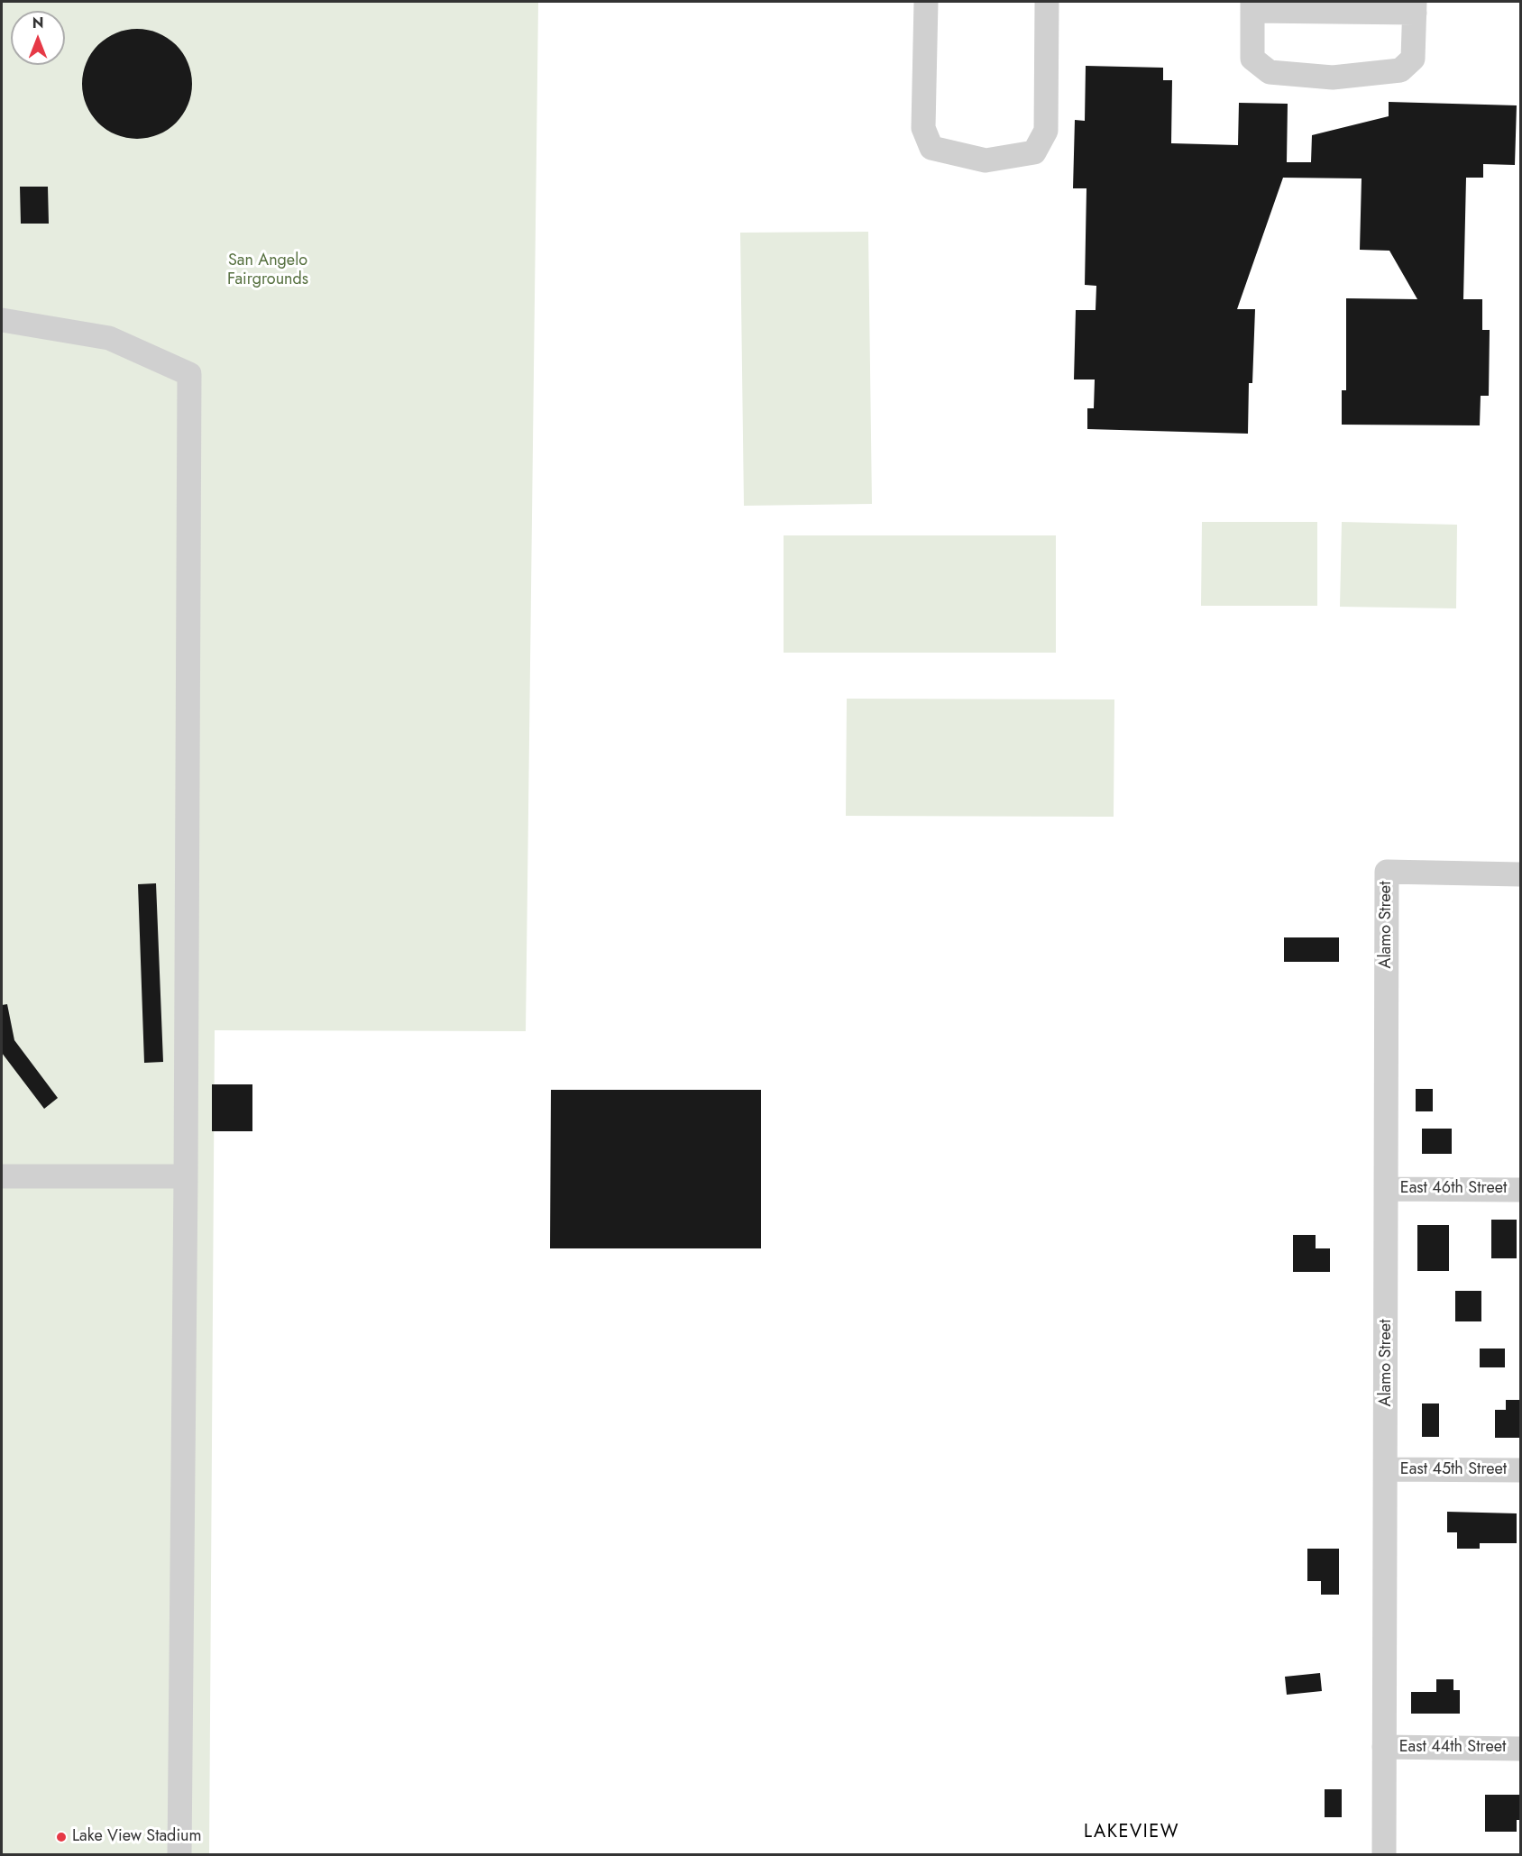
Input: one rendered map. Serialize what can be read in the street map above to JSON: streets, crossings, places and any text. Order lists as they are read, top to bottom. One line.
{"streets":{"street":["Alamo Street","East 46th Street","East 45th Street","East 44th Street"]},"crossings":[["Alamo Street","East 46th Street"],["Alamo Street","East 45th Street"],["Alamo Street","East 44th Street"]],"districts":["LAKEVIEW"],"parks":["San Angelo Fairgrounds"],"places":["Lake View Stadium"],"north":"top"}
